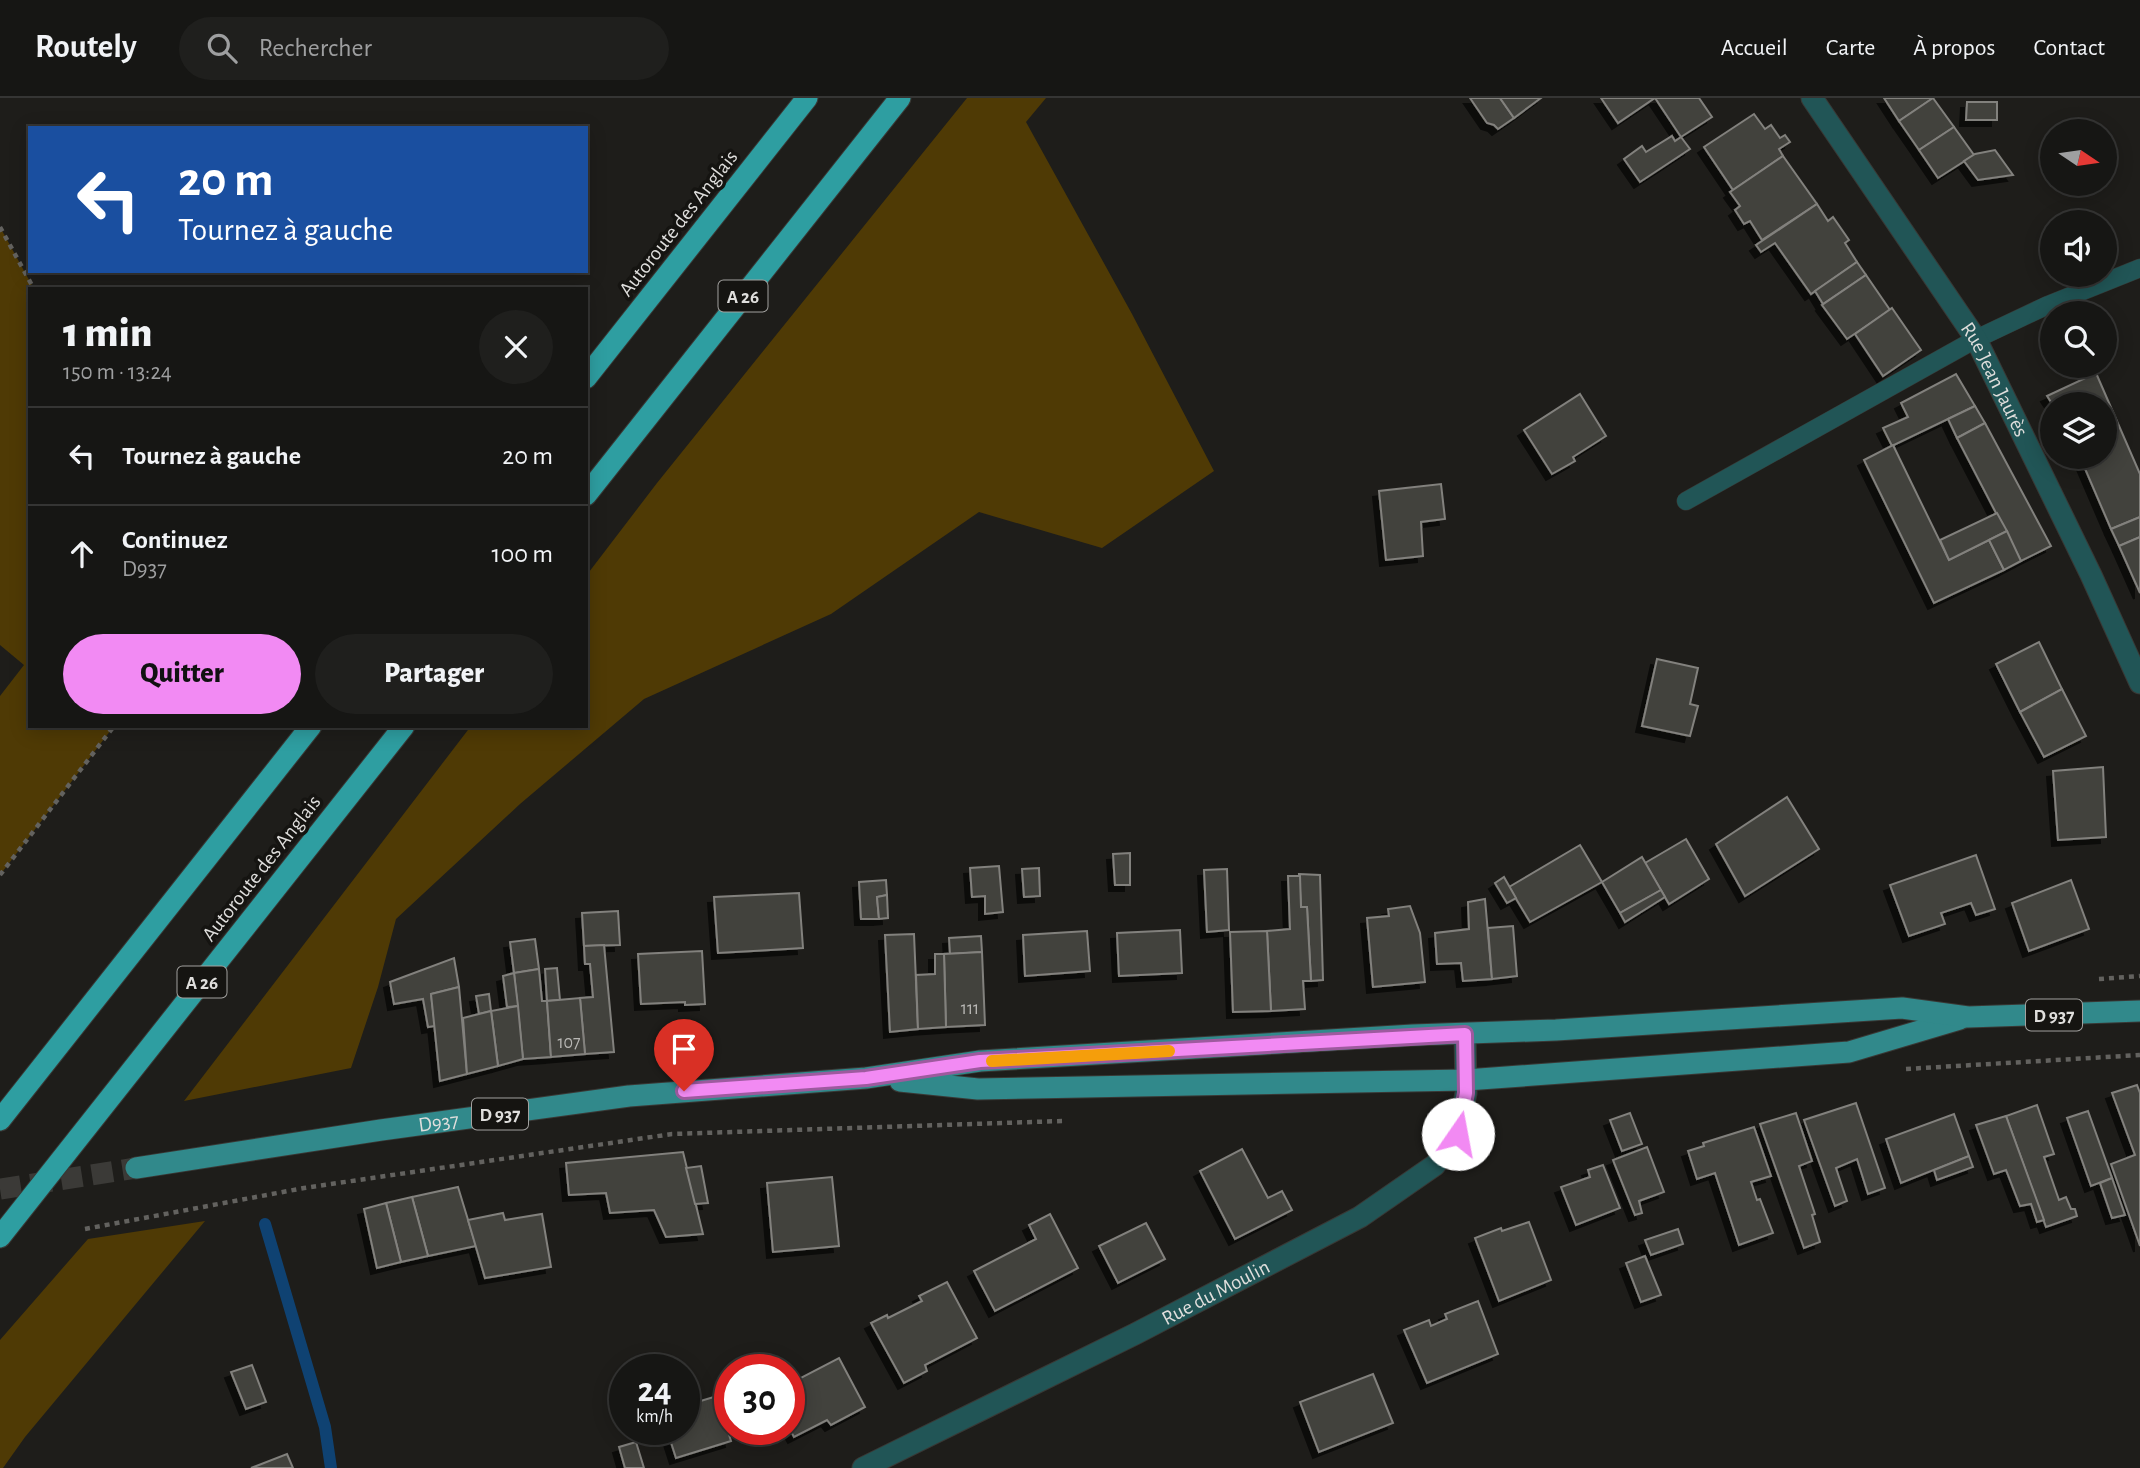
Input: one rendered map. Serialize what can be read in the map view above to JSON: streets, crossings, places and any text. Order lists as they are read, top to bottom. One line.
{"streets":{"highway":["Autoroute des Anglais","A 26"],"main road":["D 937","D937"],"street":["Rue Jean Jaurès","Rue du Moulin"]},"crossings":[["D 937","D937"],["D 937","Rue du Moulin"]],"house_numbers":["111","107"],"north":"right","page":{"header":"Routely","search":"Rechercher","nav":["Accueil","Carte","À propos","Contact"],"turn":["20 m","Tournez à gauche"],"heading":["1 min","150 m · 13:24"],"list":[{"name":"Tournez à gauche","value":"20 m"},{"name":"Continuez","note":"D937","value":"100 m"}],"buttons":["Quitter","Partager"],"speed":"24 km/h","limit":"30"}}
